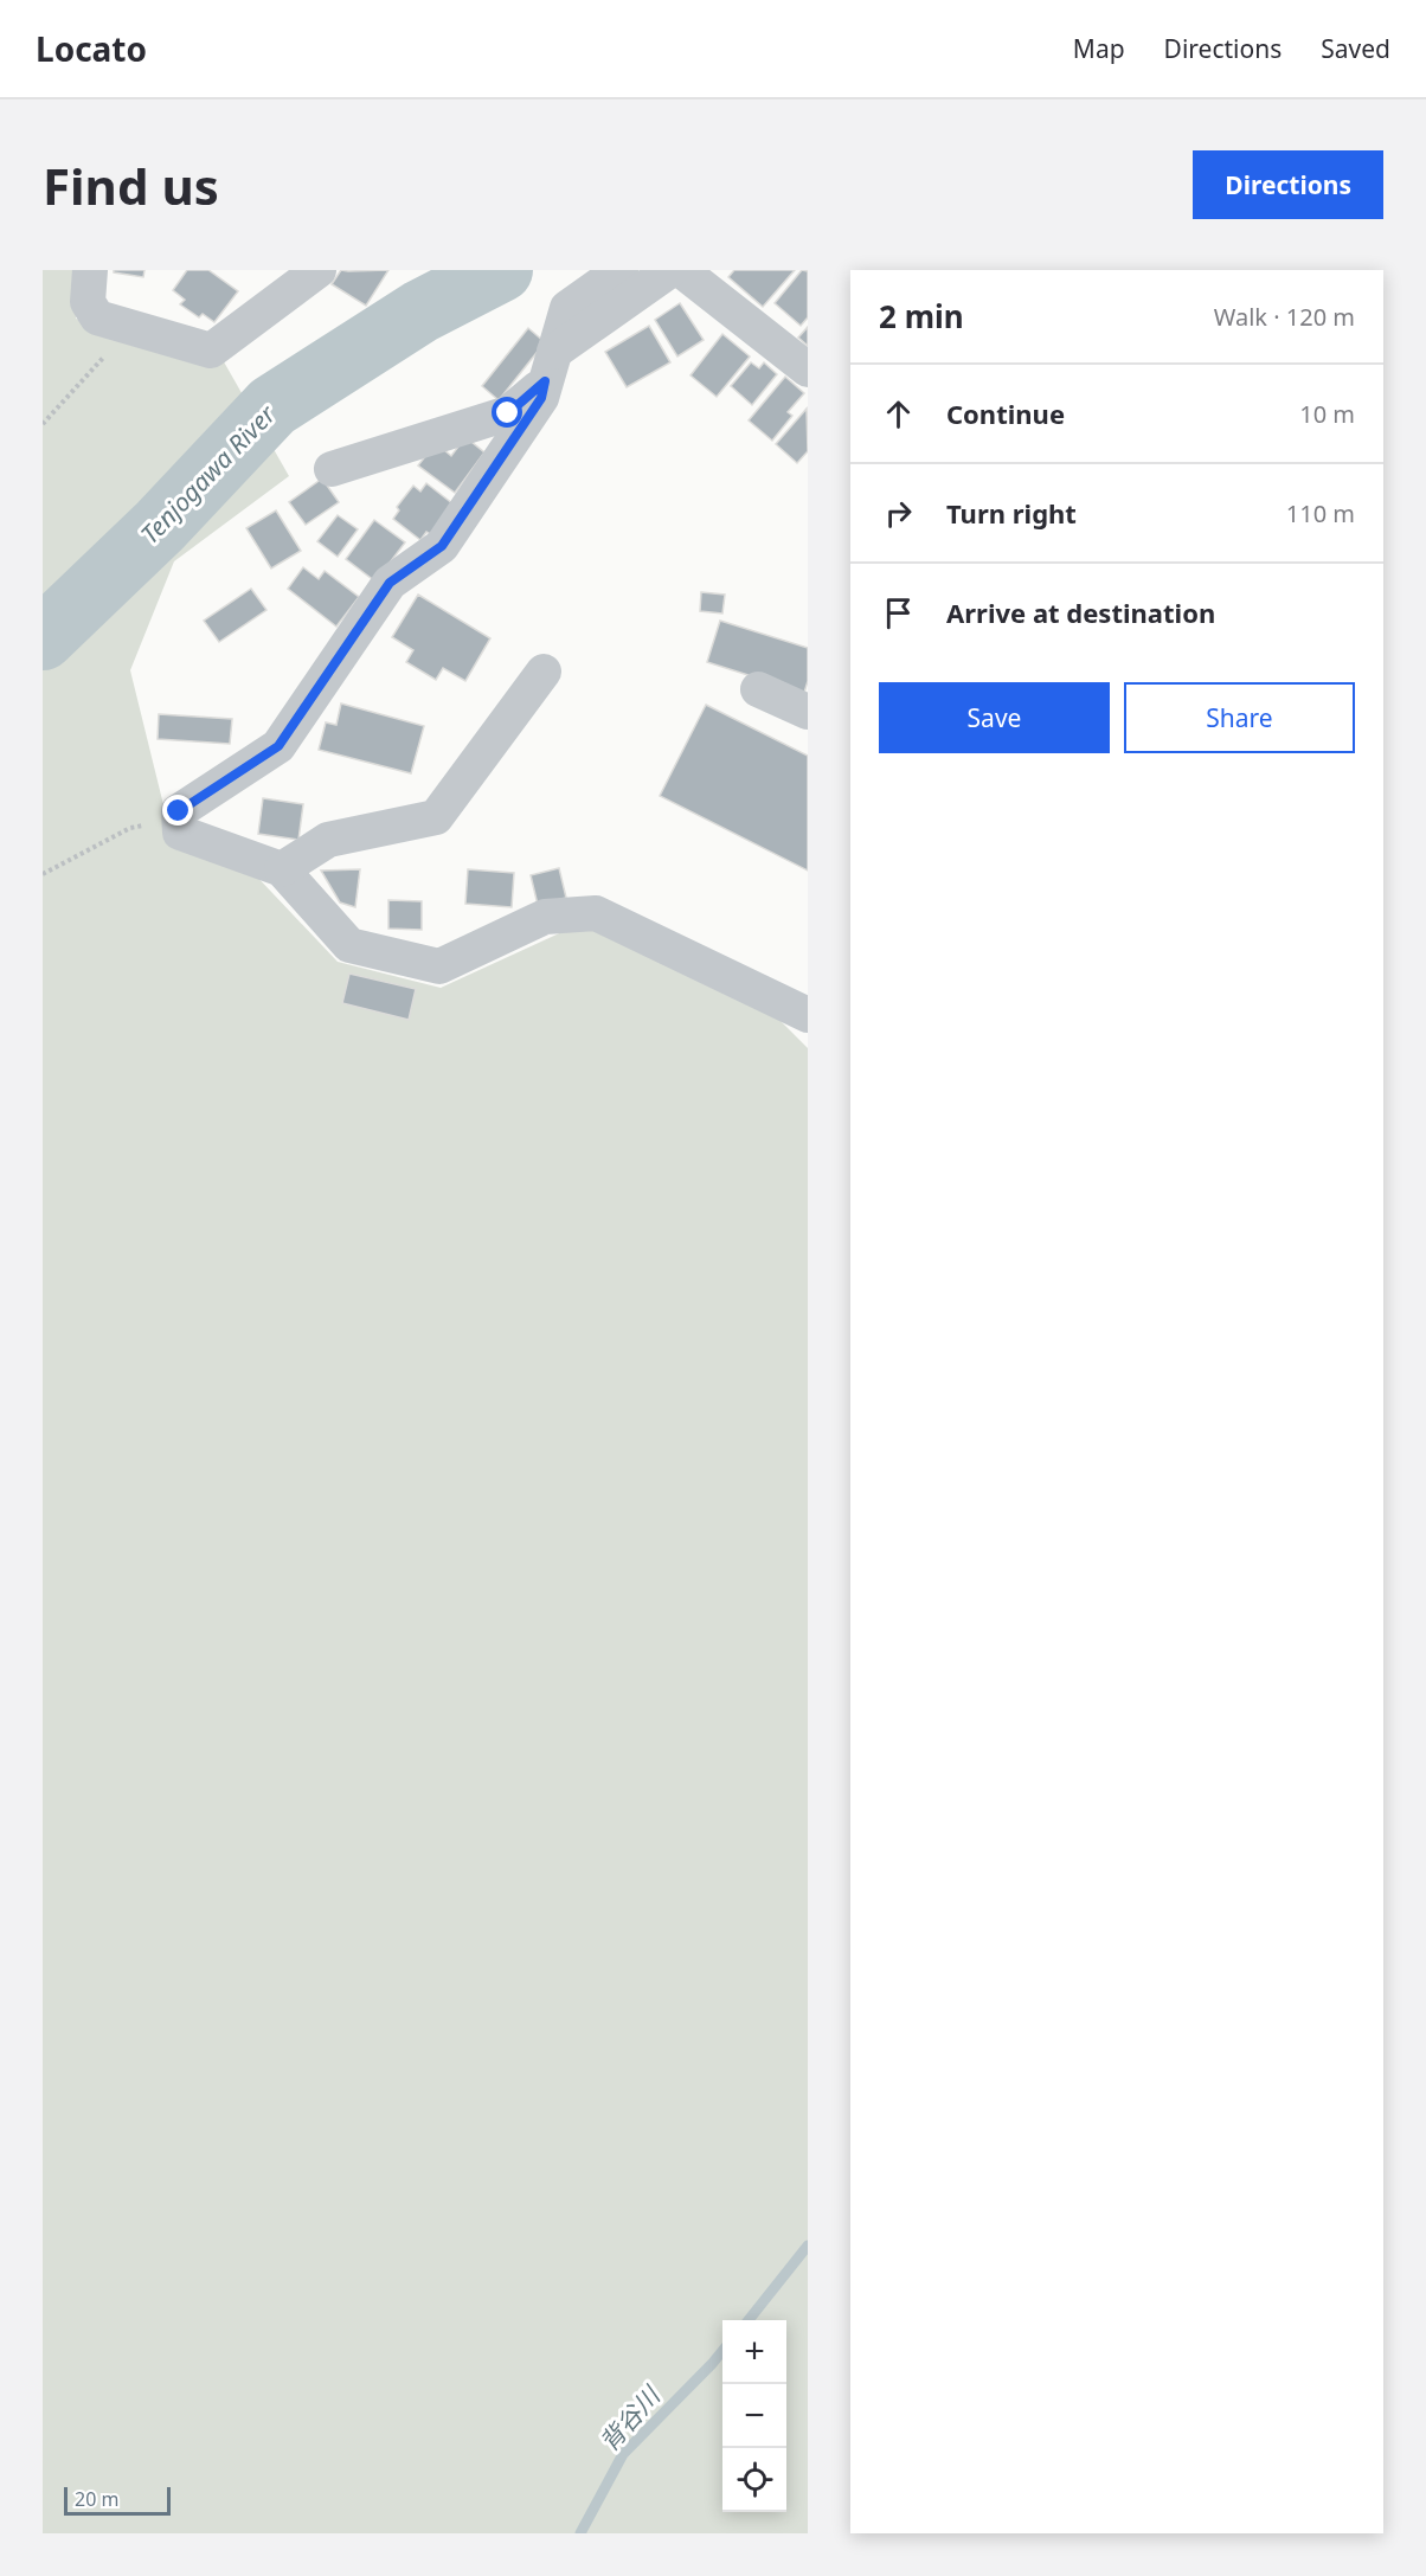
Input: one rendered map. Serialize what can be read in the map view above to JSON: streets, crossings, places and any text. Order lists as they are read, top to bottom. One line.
{"water":["Tenjogawa River","背谷川"],"scale_bar":"20 m","page":{"header":"Locato","nav":["Map","Directions","Saved"],"buttons":["Directions",["Save","Share"]],"title":"Find us","heading":["2 min","Walk · 120 m"],"list":[["Continue","10 m"],["Turn right","110 m"],"Arrive at destination"],"map_buttons":["+","−"],"scale":"20 m"}}
